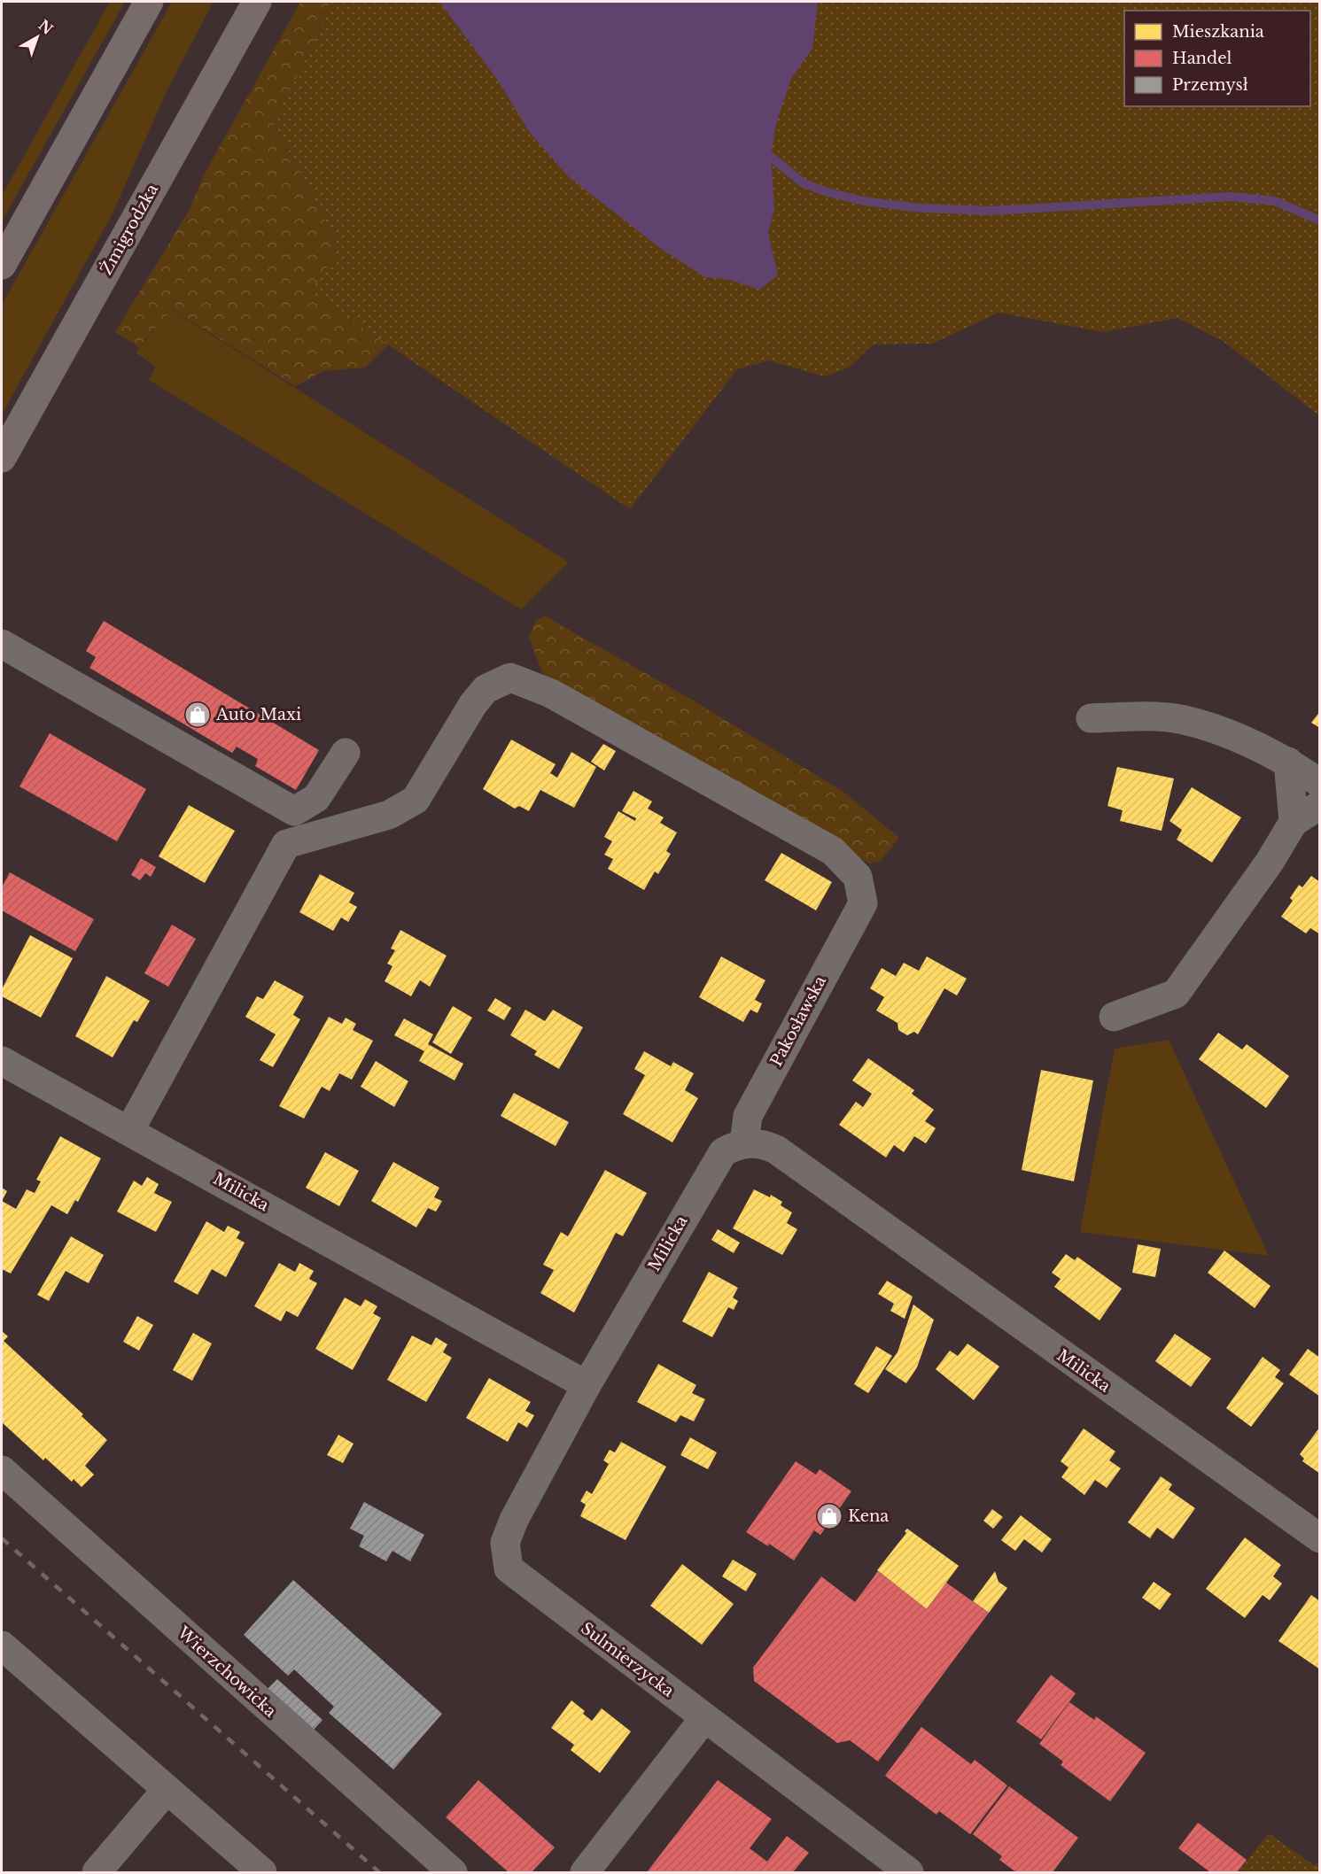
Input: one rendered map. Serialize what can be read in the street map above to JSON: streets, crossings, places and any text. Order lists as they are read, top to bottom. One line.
{"streets":{"main road":["Żmigrodzka"],"street":["Pakosławska","Milicka","Sulmierzycka","Wierzchowicka"]},"crossings":[["Pakosławska","Milicka"],["Milicka","Sulmierzycka"]],"places":{"shop":["Auto Maxi","Kena"]},"legend":["Mieszkania","Handel","Przemysł"],"north":"top right"}
